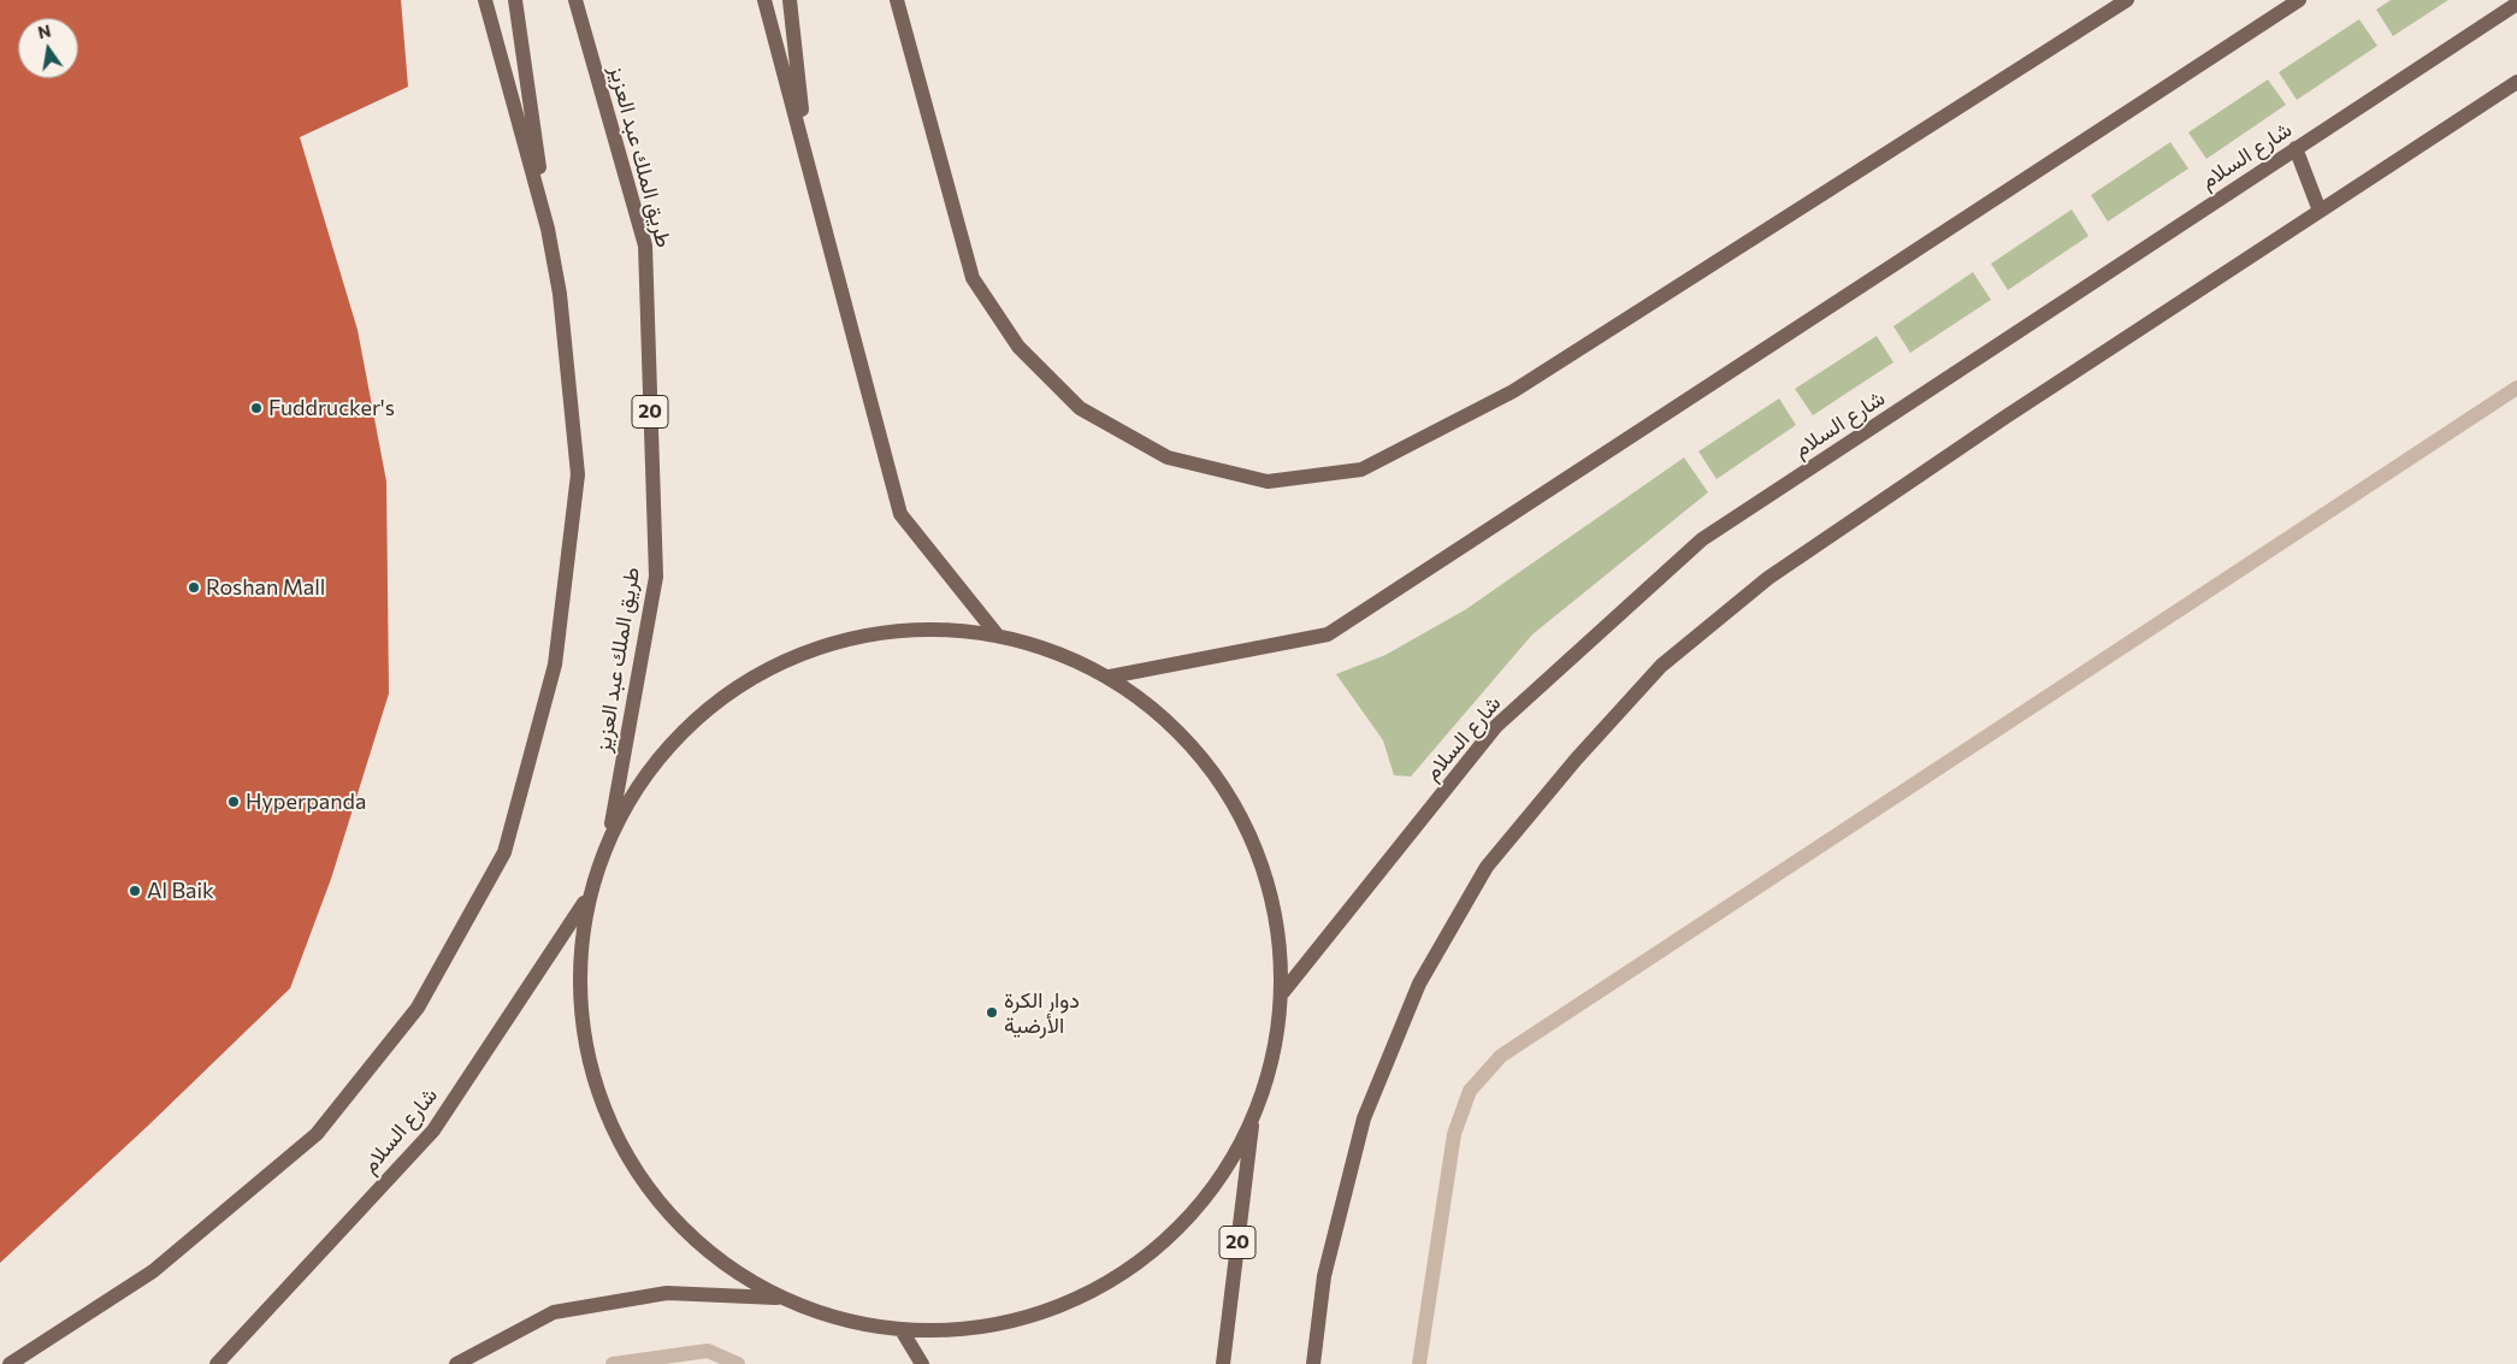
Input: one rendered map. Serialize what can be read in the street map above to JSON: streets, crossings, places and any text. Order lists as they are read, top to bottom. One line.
{"streets":{"main road":["شارع السلام","طريق الملك عبد العزيز","20"]},"places":["Fuddrucker's","Roshan Mall","Hyperpanda","Al Baik","دوار الكرة الأرضية"],"north":"top"}
